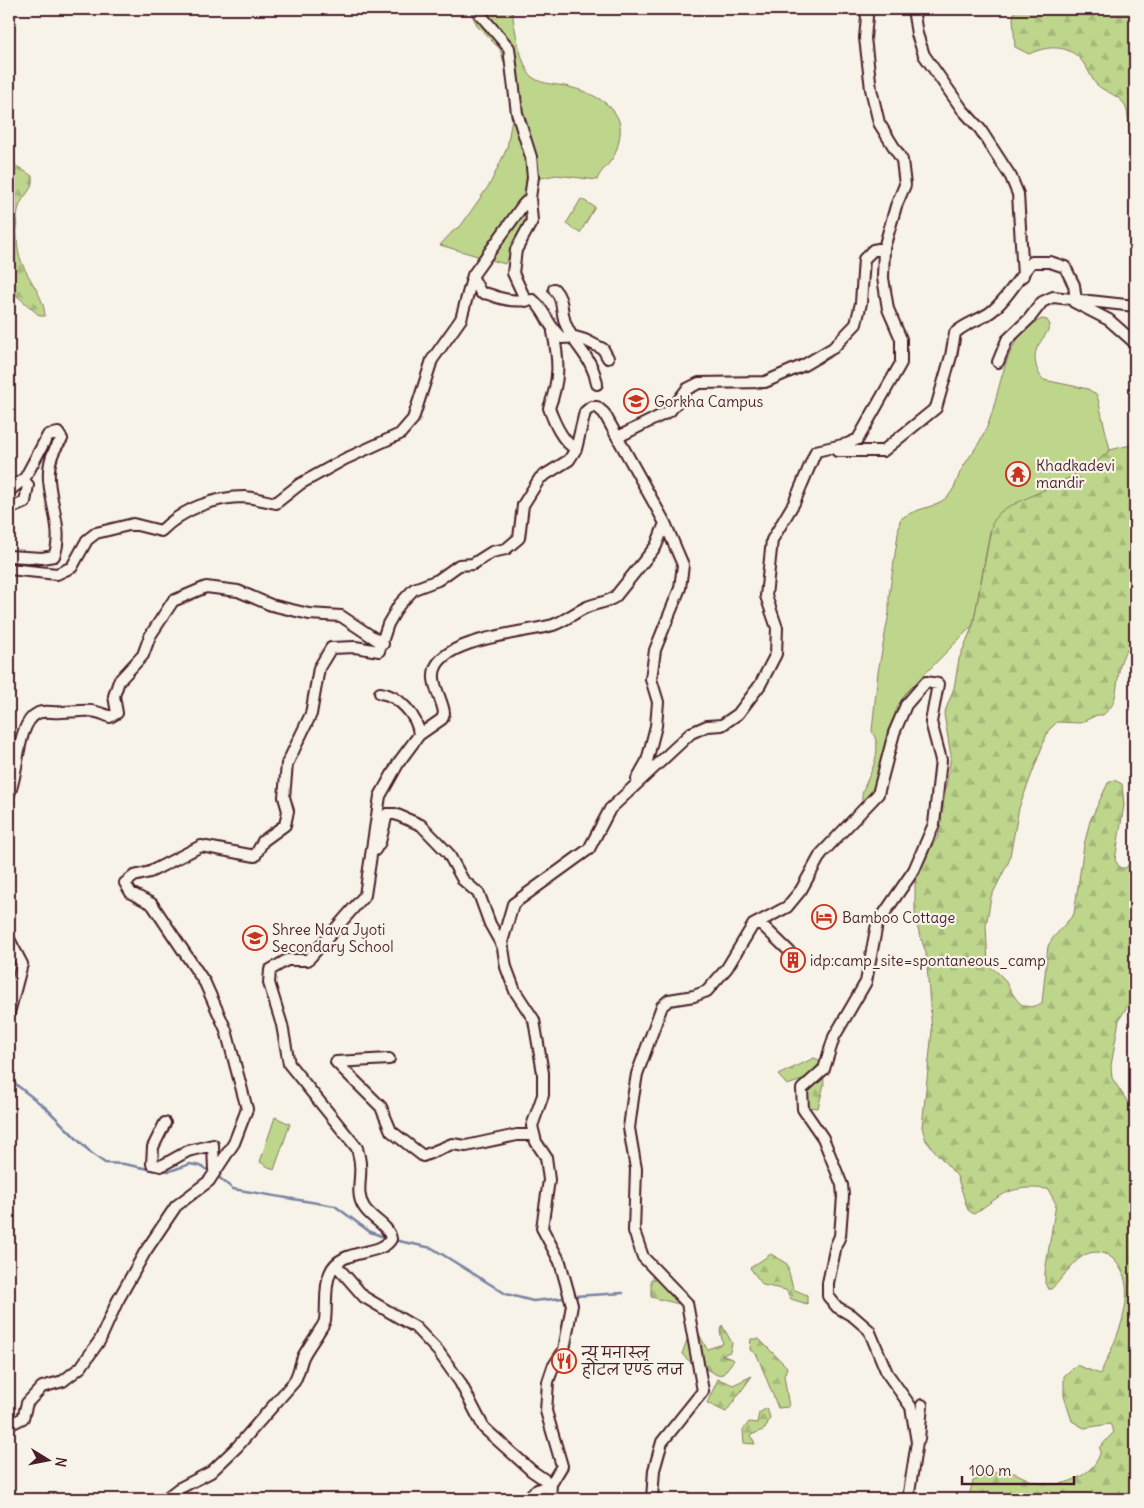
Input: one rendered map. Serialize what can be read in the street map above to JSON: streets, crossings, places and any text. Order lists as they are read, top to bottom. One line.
{"places":{"school or university":["Gorkha Campus","Shree Nava Jyoti Secondary School"],"temple":["Khadkadevi mandir"],"hotel":["Bamboo Cottage"],"building":["idp:camp_site=spontaneous_camp"],"restaurant":["न्यू मनास्लु होटल एण्ड लज"]},"scale_bar":"100 m","north":"right"}
